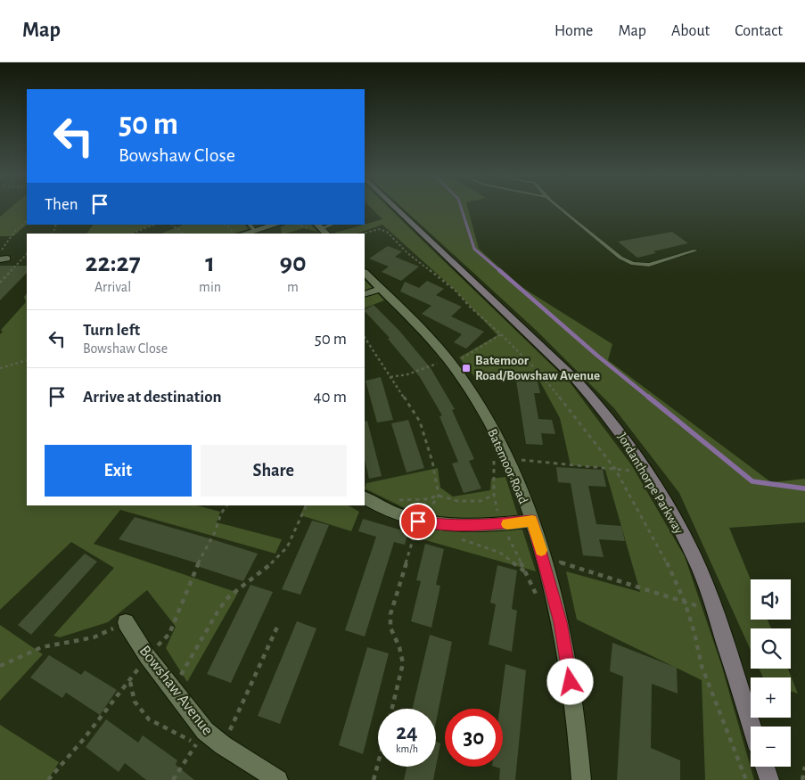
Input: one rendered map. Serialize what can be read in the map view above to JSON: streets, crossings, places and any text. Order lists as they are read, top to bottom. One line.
{"streets":{"main road":["Jordanthorpe Parkway"],"street":["Batemoor Road","Bowshaw Avenue"]},"places":{"transit":["Batemoor Road/Bowshaw Avenue"]},"page":{"header":"Map","nav":["Home","Map","About","Contact"],"turn":["50 m","Bowshaw Close"],"then":"Then","eta":["22:27","Arrival","1","min","90","m"],"list":[{"name":"Turn left","note":"Bowshaw Close","value":"50 m"},{"name":"Arrive at destination","value":"40 m"}],"buttons":["Exit","Share"],"map_buttons":["+","−"],"speed":"24 km/h","limit":"30"}}
